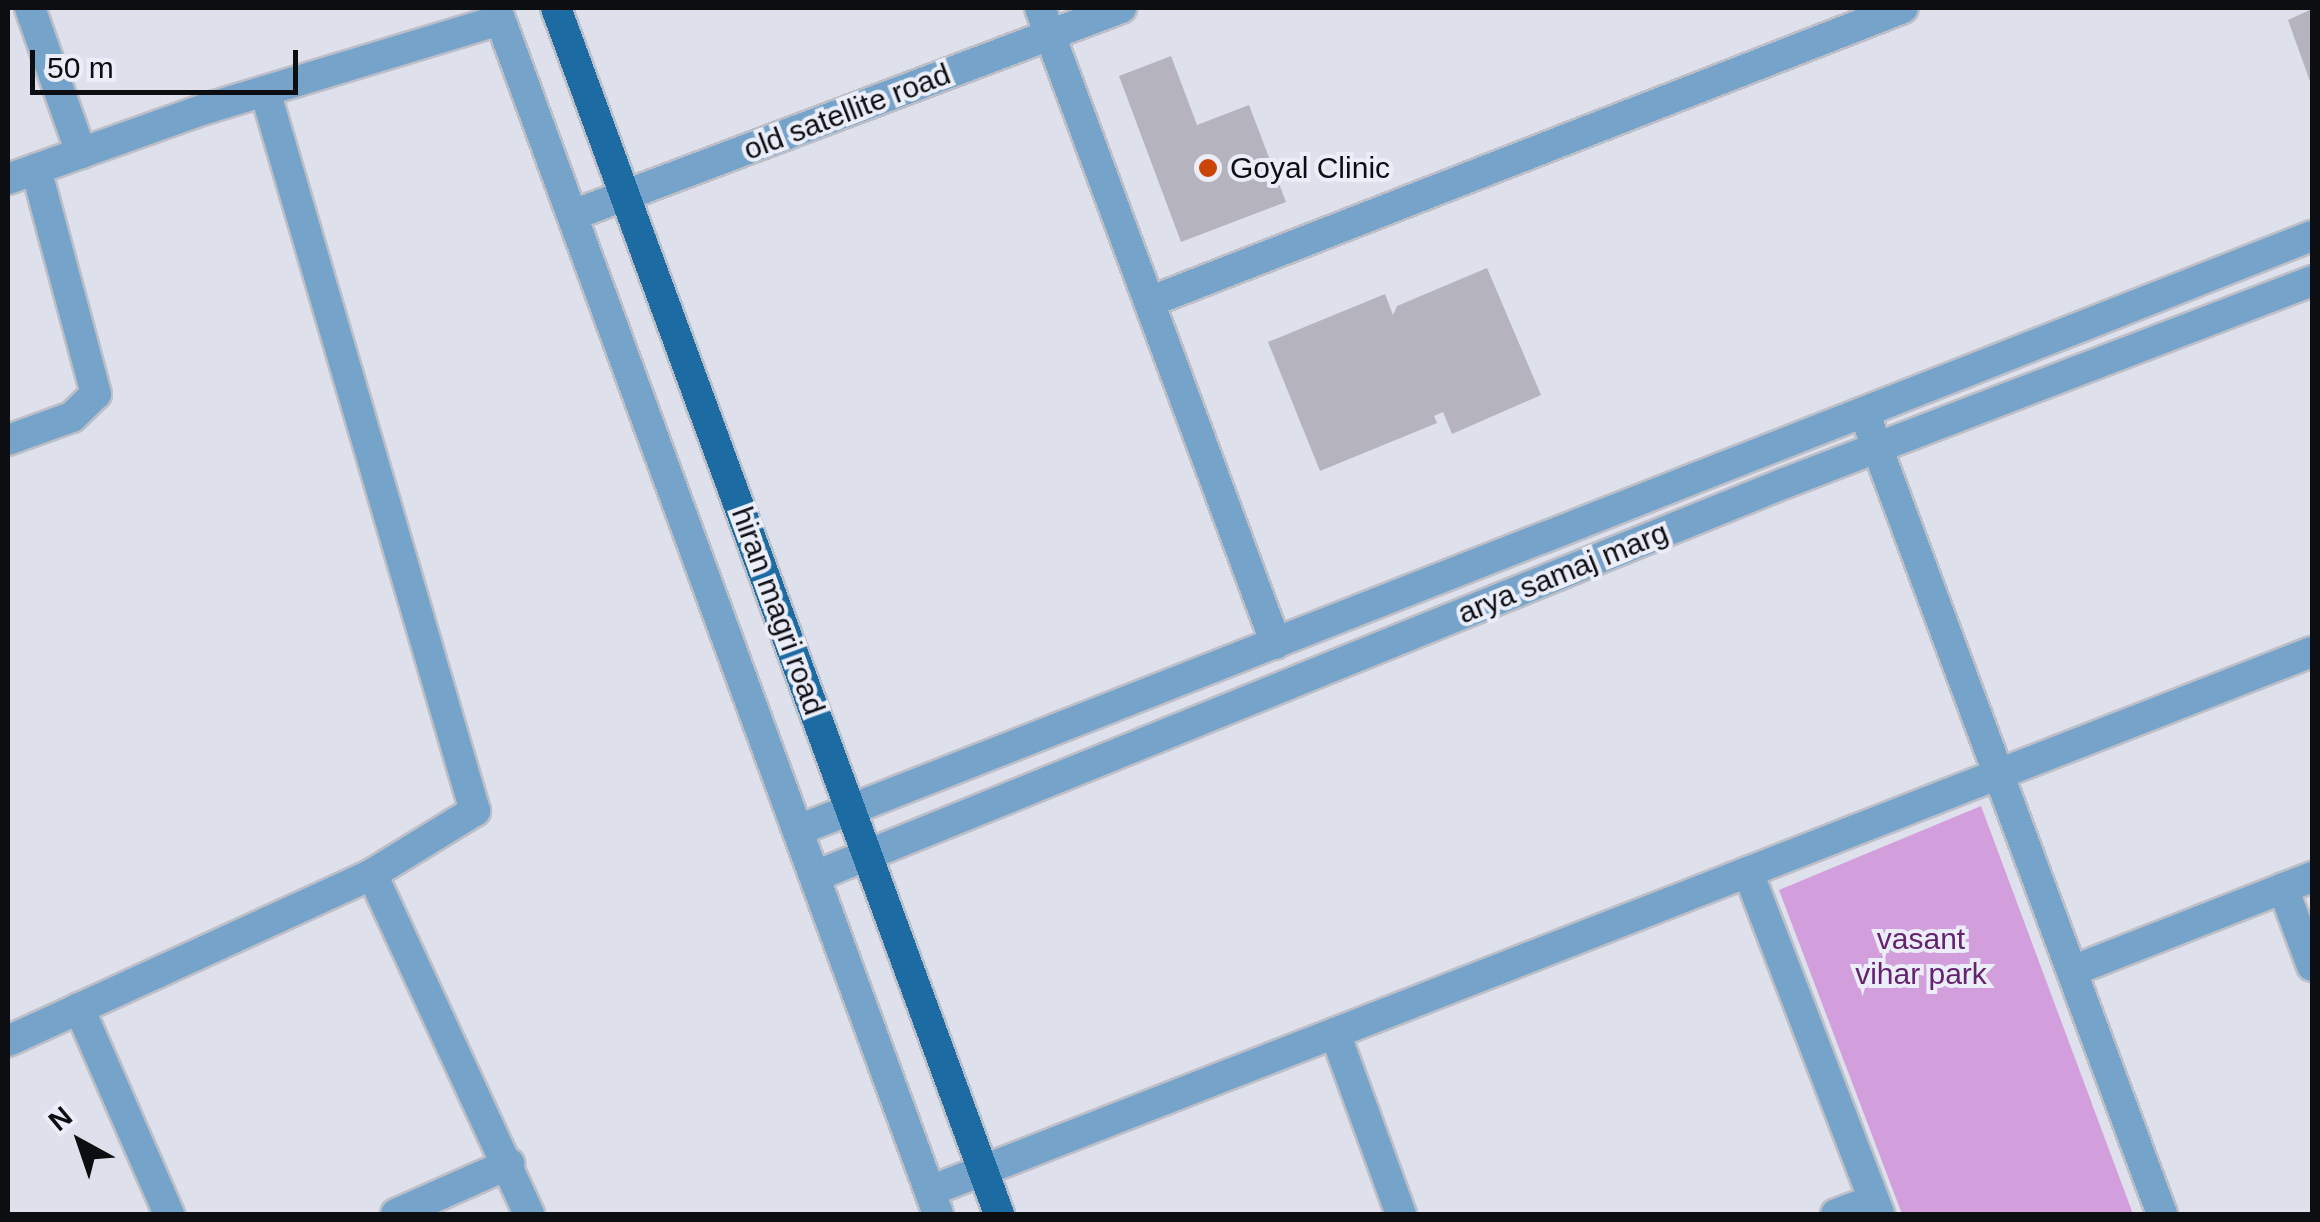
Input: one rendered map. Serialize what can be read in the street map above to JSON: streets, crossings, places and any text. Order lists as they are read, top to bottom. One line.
{"streets":{"main road":["hiran magri road"],"street":["old satellite road","arya samaj marg"]},"crossings":[["old satellite road","hiran magri road"],["arya samaj marg","hiran magri road"]],"parks":["vasant vihar park"],"places":["Goyal Clinic"],"scale_bar":"50 m","north":"top left"}
